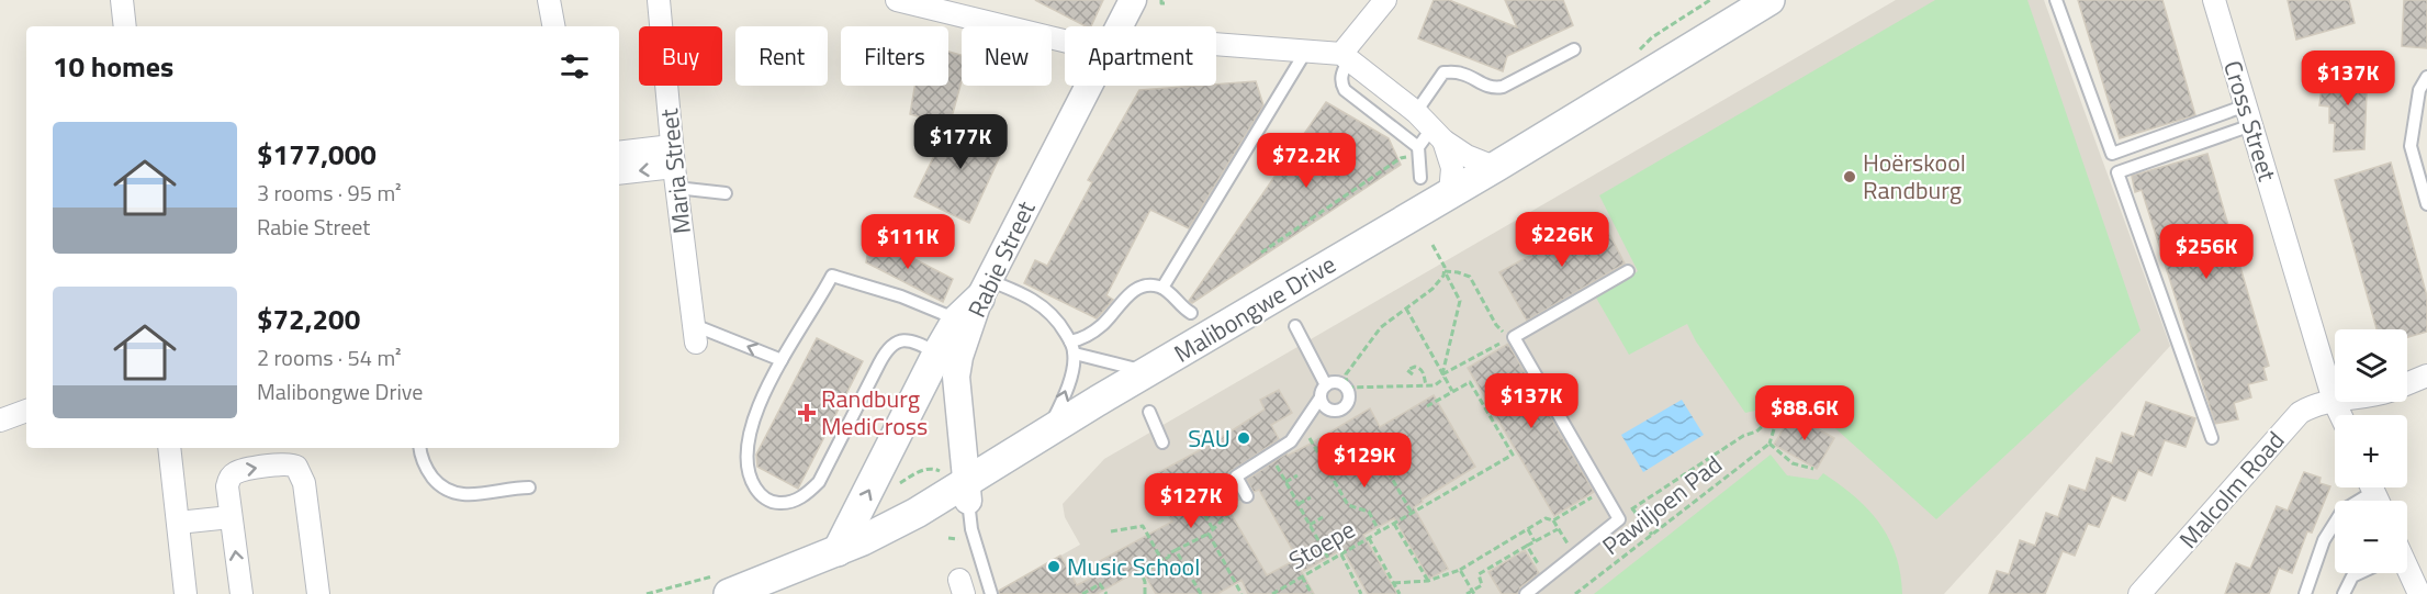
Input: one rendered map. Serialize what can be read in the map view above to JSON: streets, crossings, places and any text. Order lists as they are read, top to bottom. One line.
{"streets":{"main road":["Malibongwe Drive"],"street":["Cross Street","Maria Street","Rabie Street","Malcolm Road"],"path":["Pawiljoen Pad","Stoepe"]},"crossings":[["Cross Street","Malcolm Road"],["Rabie Street","Malibongwe Drive"]],"places":{"other":["Hoërskool Randburg","SAU","Music School"],"health":["Randburg MediCross"]},"page":{"chip":["Buy","Rent","Filters","New","Apartment"],"heading":"10 homes","price":["$137K","$177K","$72.2K","$226K","$111K","$256K","$137K","$88.6K","$129K","$127K"],"list":[{"name":"$177,000","note":"3 rooms · 95 m² · Rabie Street"},{"name":"$72,200","note":"2 rooms · 54 m² · Malibongwe Drive"}],"map_buttons":["+","−"]}}
